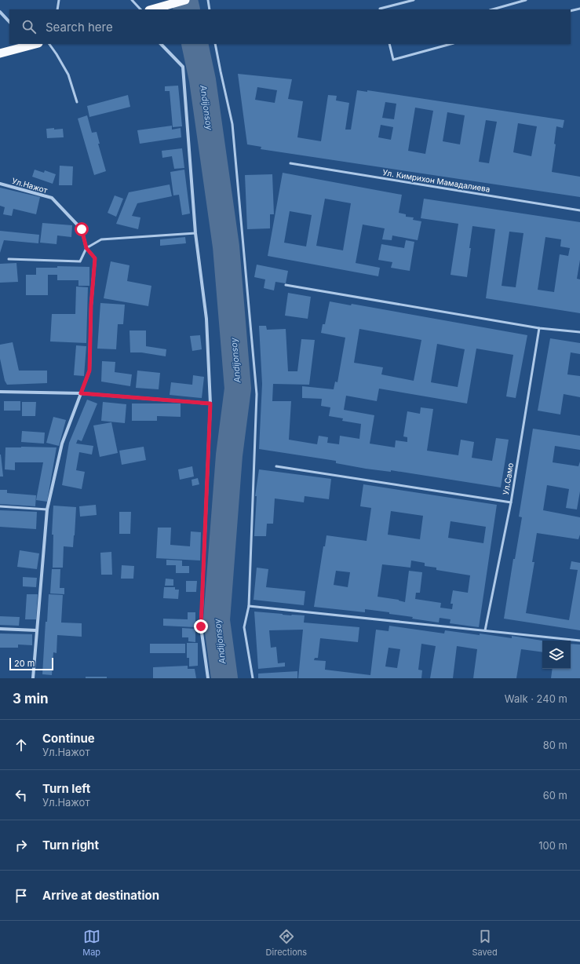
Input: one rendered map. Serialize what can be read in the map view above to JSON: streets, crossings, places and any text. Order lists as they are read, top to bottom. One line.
{"streets":{"street":["Ул.Нажот"],"lane":["Ул. Кимрихон Мамадалиева","Ул.Само"]},"water":["Andijonsoy"],"scale_bar":"20 m","page":{"search":"Search here","scale":"20 m","heading":["3 min","Walk · 240 m"],"list":[["Continue","Ул.Нажот","80 m"],["Turn left","Ул.Нажот","60 m"],["Turn right","100 m"],"Arrive at destination"],"nav":["Map","Directions","Saved"]}}
